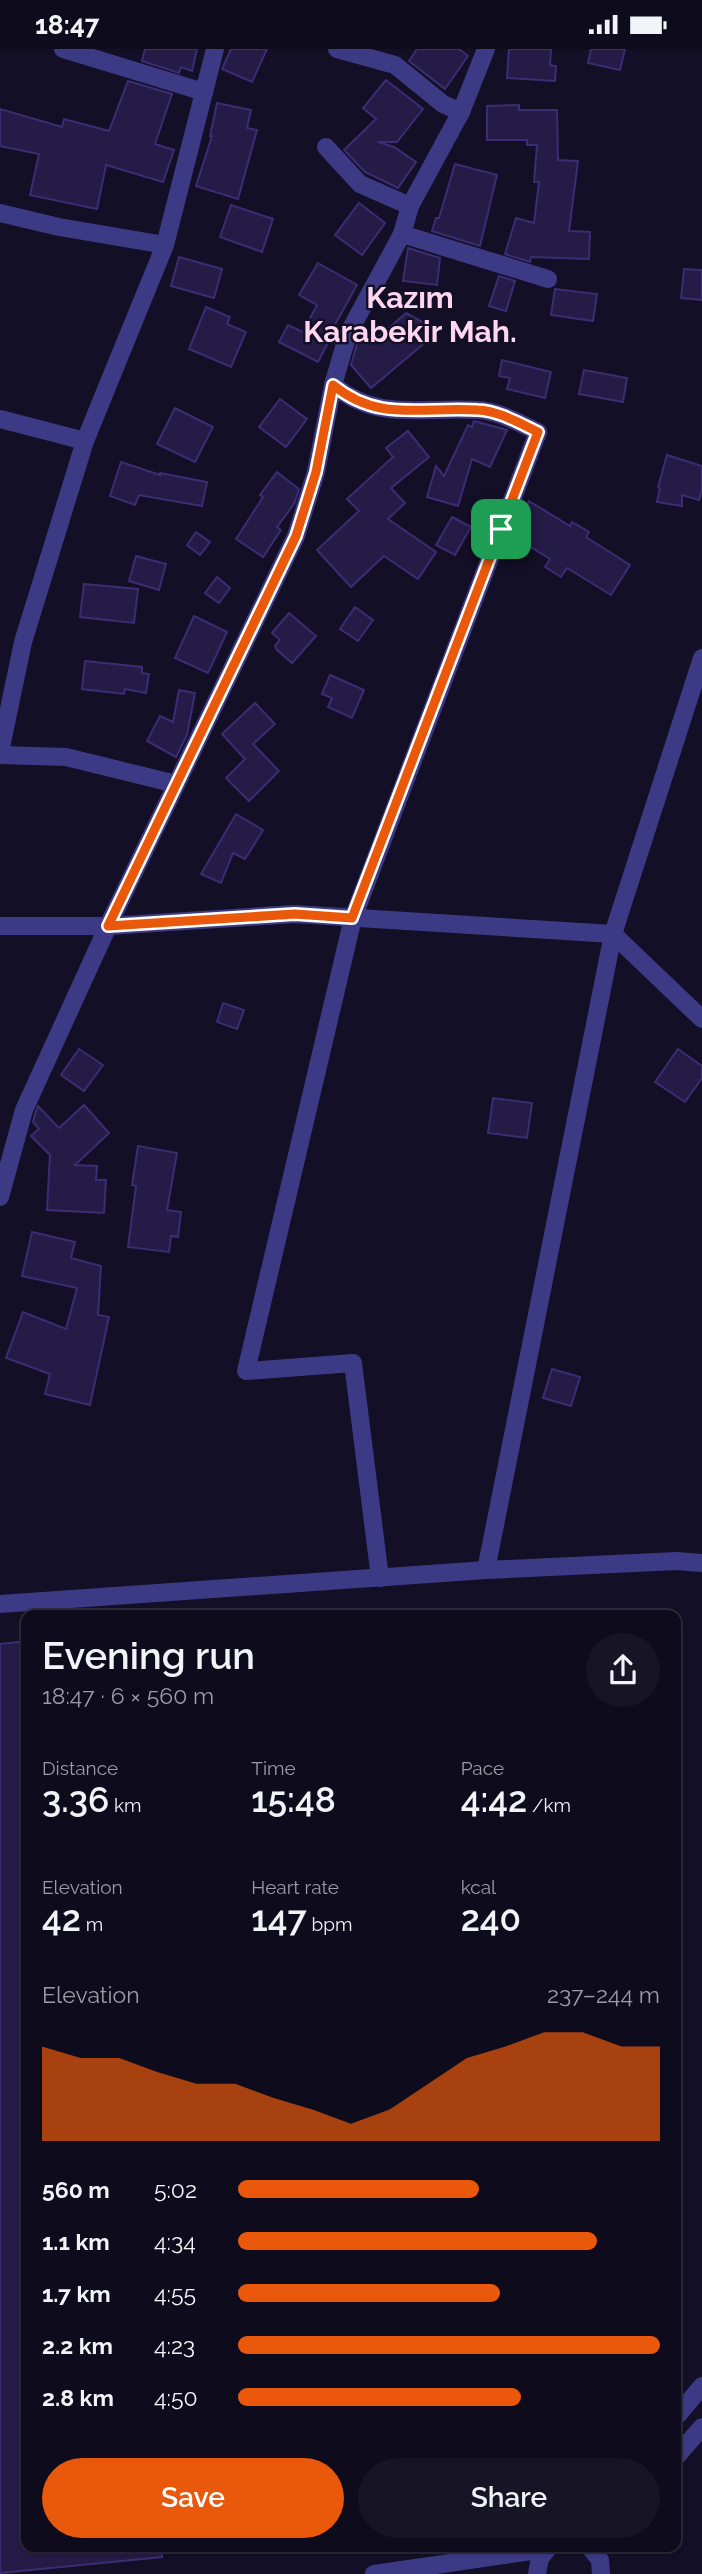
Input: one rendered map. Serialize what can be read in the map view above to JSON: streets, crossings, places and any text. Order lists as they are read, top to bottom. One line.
{"districts":["Kazım Karabekir Mah."],"page":{"status":"18:47","heading":["Evening run","18:47 · 6 × 560 m"],"stats":[["Distance","3.36 km"],["Time","15:48"],["Pace","4:42 /km"],["Elevation","42 m"],["Heart rate","147 bpm"],["kcal","240"]],"chart":["Elevation","237–244 m"],"list":[{"name":"560 m","note":"5:02"},{"name":"1.1 km","note":"4:34"},{"name":"1.7 km","note":"4:55"},{"name":"2.2 km","note":"4:23"},{"name":"2.8 km","note":"4:50"}],"buttons":["Save","Share"]}}
